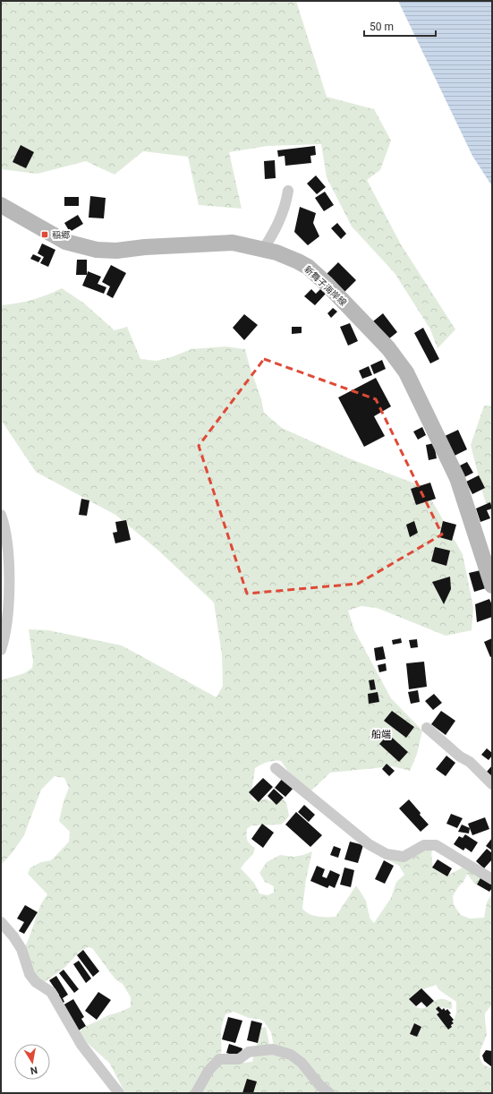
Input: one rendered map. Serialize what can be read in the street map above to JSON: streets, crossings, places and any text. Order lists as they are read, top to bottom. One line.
{"streets":{"main road":["新舞子海岸線"]},"districts":["船端"],"places":{"transit":["稲郷"]},"scale_bar":"50 m","north":"bottom"}
